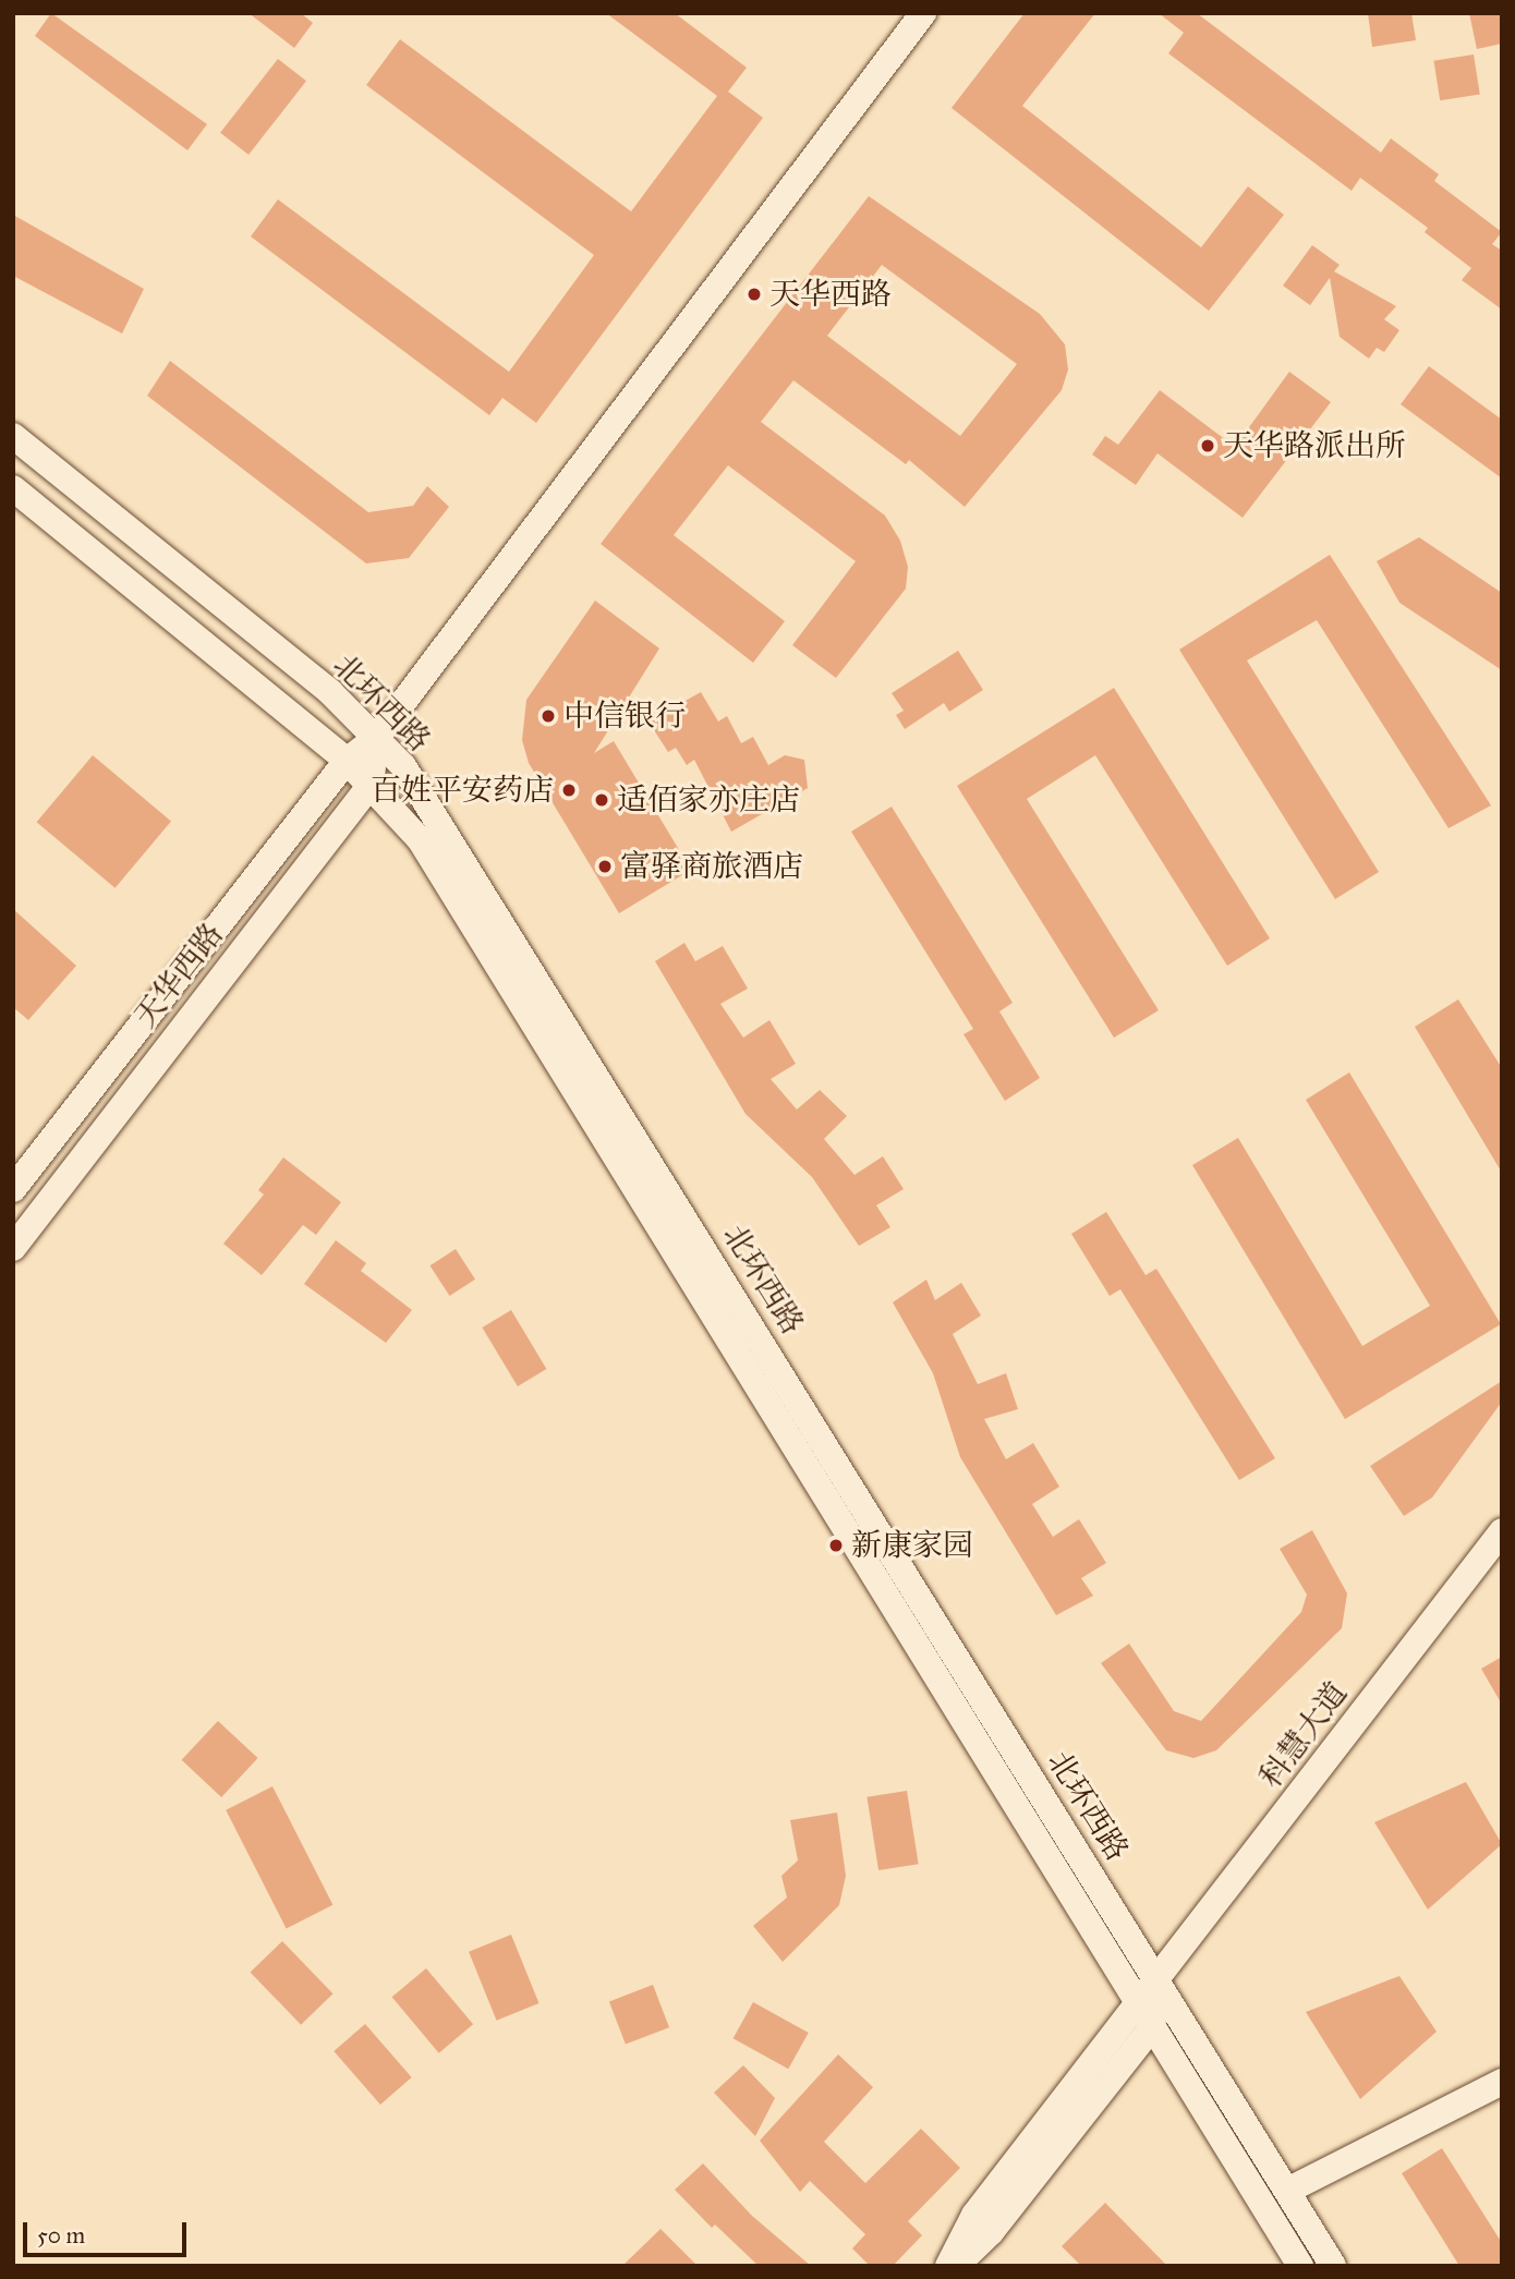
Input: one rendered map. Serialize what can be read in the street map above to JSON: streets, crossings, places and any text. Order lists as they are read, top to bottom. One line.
{"streets":{"street":["北环西路","天华西路","科慧大道"]},"crossings":[["北环西路","天华西路"],["北环西路","科慧大道"]],"places":["天华西路","天华路派出所","中信银行","百姓平安药店","适佰家亦庄店","富驿商旅酒店","新康家园"],"scale_bar":"50 m"}
